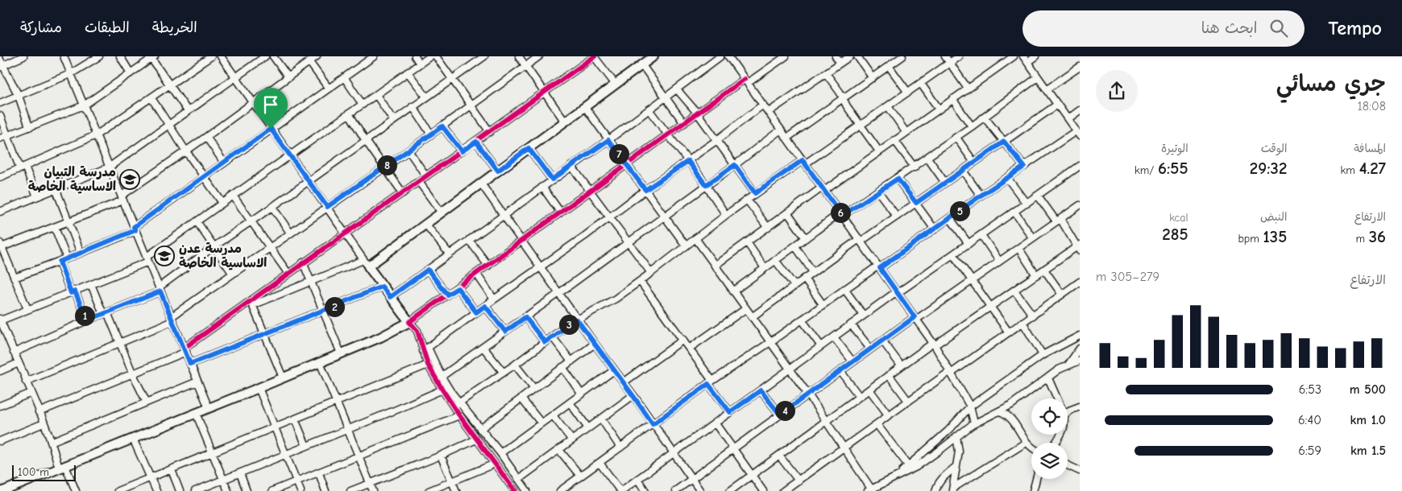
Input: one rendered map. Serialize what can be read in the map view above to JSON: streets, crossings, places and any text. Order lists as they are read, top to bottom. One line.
{"places":{"school or university":["مدرسة التبيان الاساسية الخاصة","مدرسة عدن الاساسية الخاصة"]},"scale_bar":"100 m","page":{"header":"Tempo","search":"ابحث هنا","nav":["الخريطة","الطبقات","مشاركة"],"heading":["جري مسائي","18:08"],"stats":[["المسافة","4.27 km"],["الوقت","29:32"],["الوتيرة","6:55 /km"],["الارتفاع","36 m"],["النبض","135 bpm"],["kcal","285"]],"pins":["7","8","5","6","2","1","3","4"],"chart":["الارتفاع","279–305 m"],"list":[{"name":"500 m","note":"6:53"},{"name":"1.0 km","note":"6:40"},{"name":"1.5 km","note":"6:59"}],"scale":"100 m"}}
